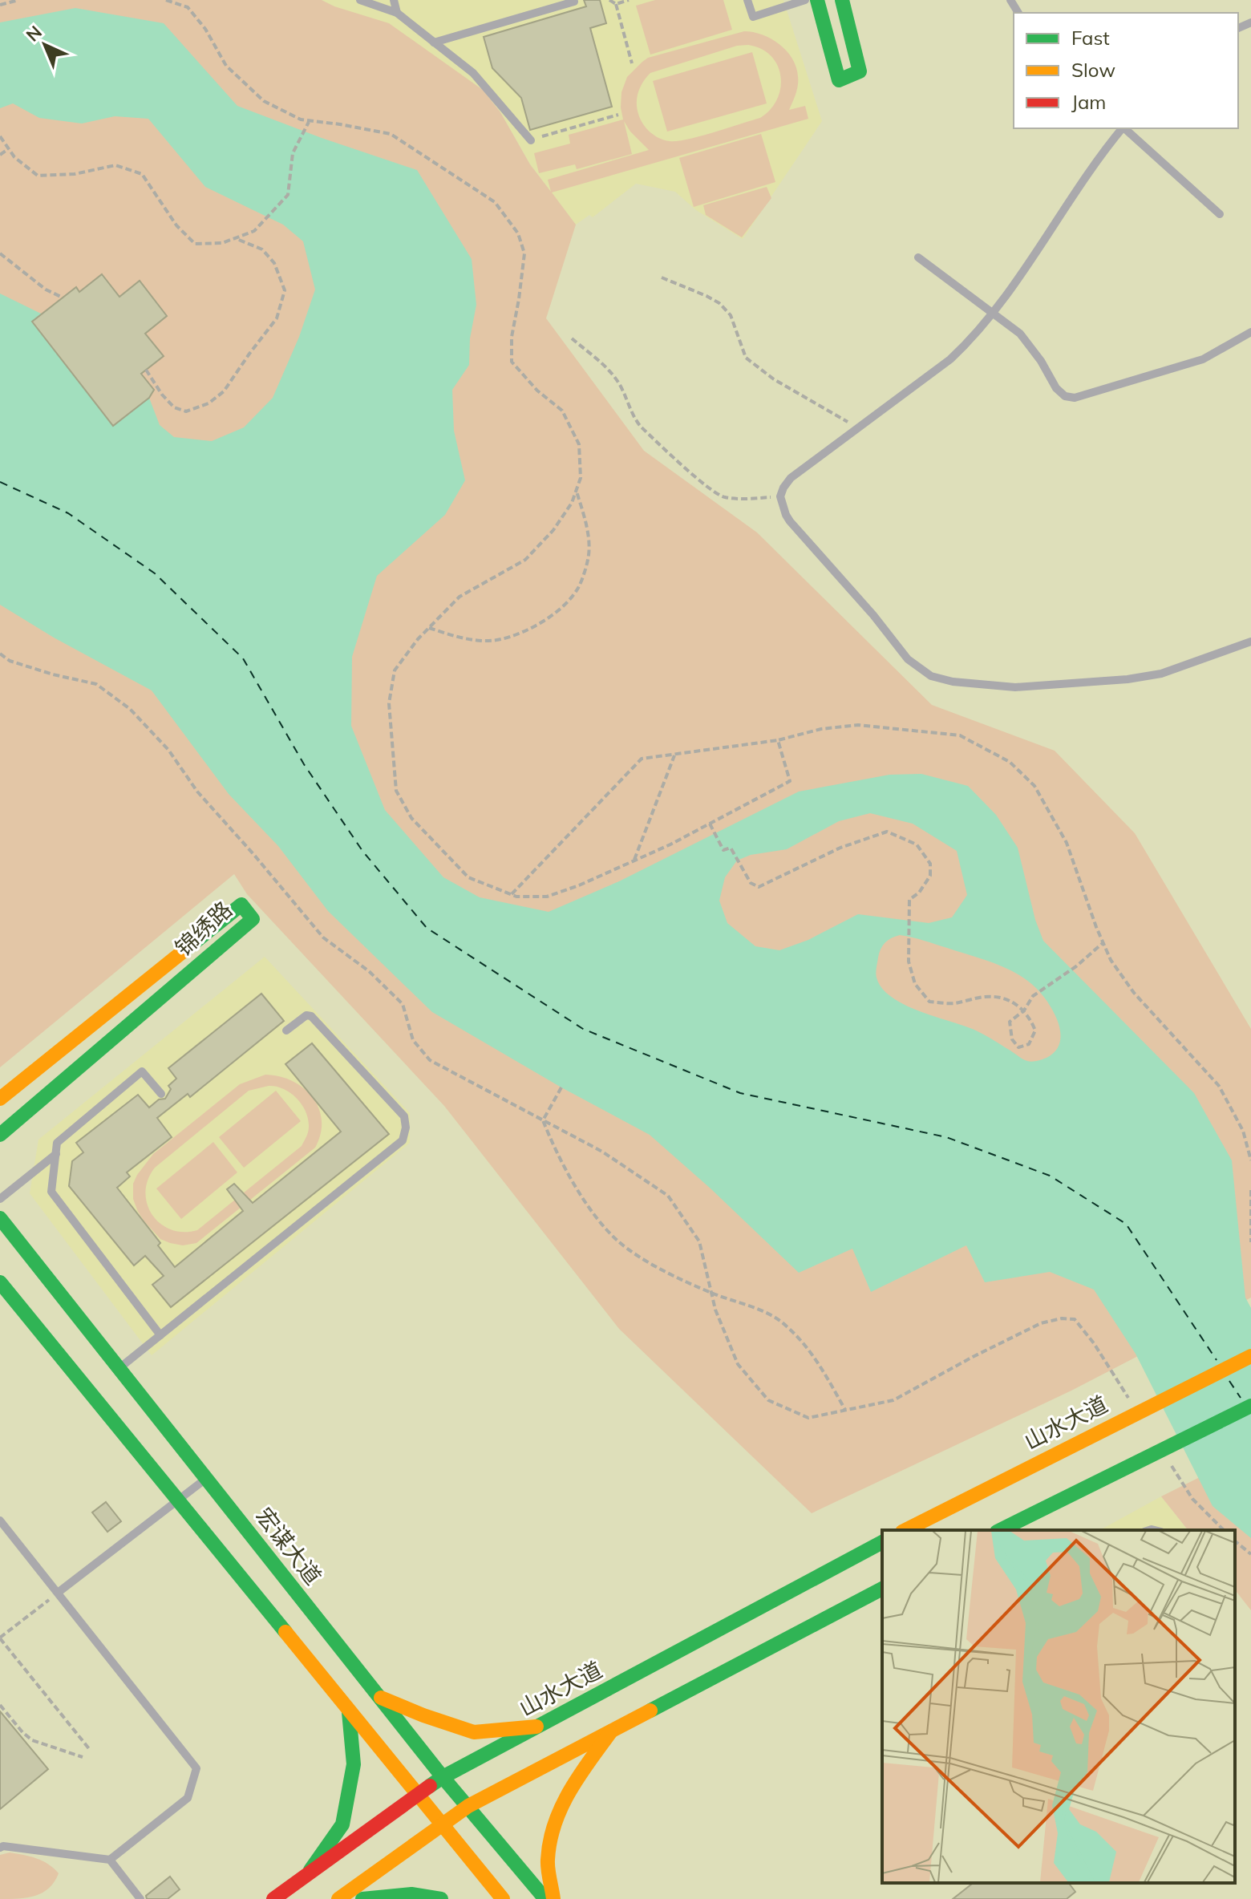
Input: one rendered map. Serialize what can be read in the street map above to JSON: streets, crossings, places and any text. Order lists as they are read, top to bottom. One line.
{"streets":{"main road":["锦绣路","山水大道","宏谋大道"]},"crossings":[["山水大道","宏谋大道"]],"legend":["Fast","Slow","Jam"],"north":"top left"}
